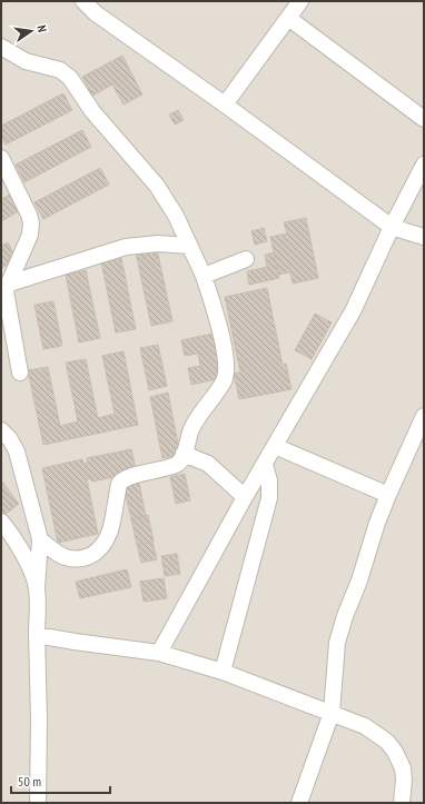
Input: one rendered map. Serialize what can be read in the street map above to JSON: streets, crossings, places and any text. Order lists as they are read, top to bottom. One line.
{"scale_bar":"50 m","north":"right"}
